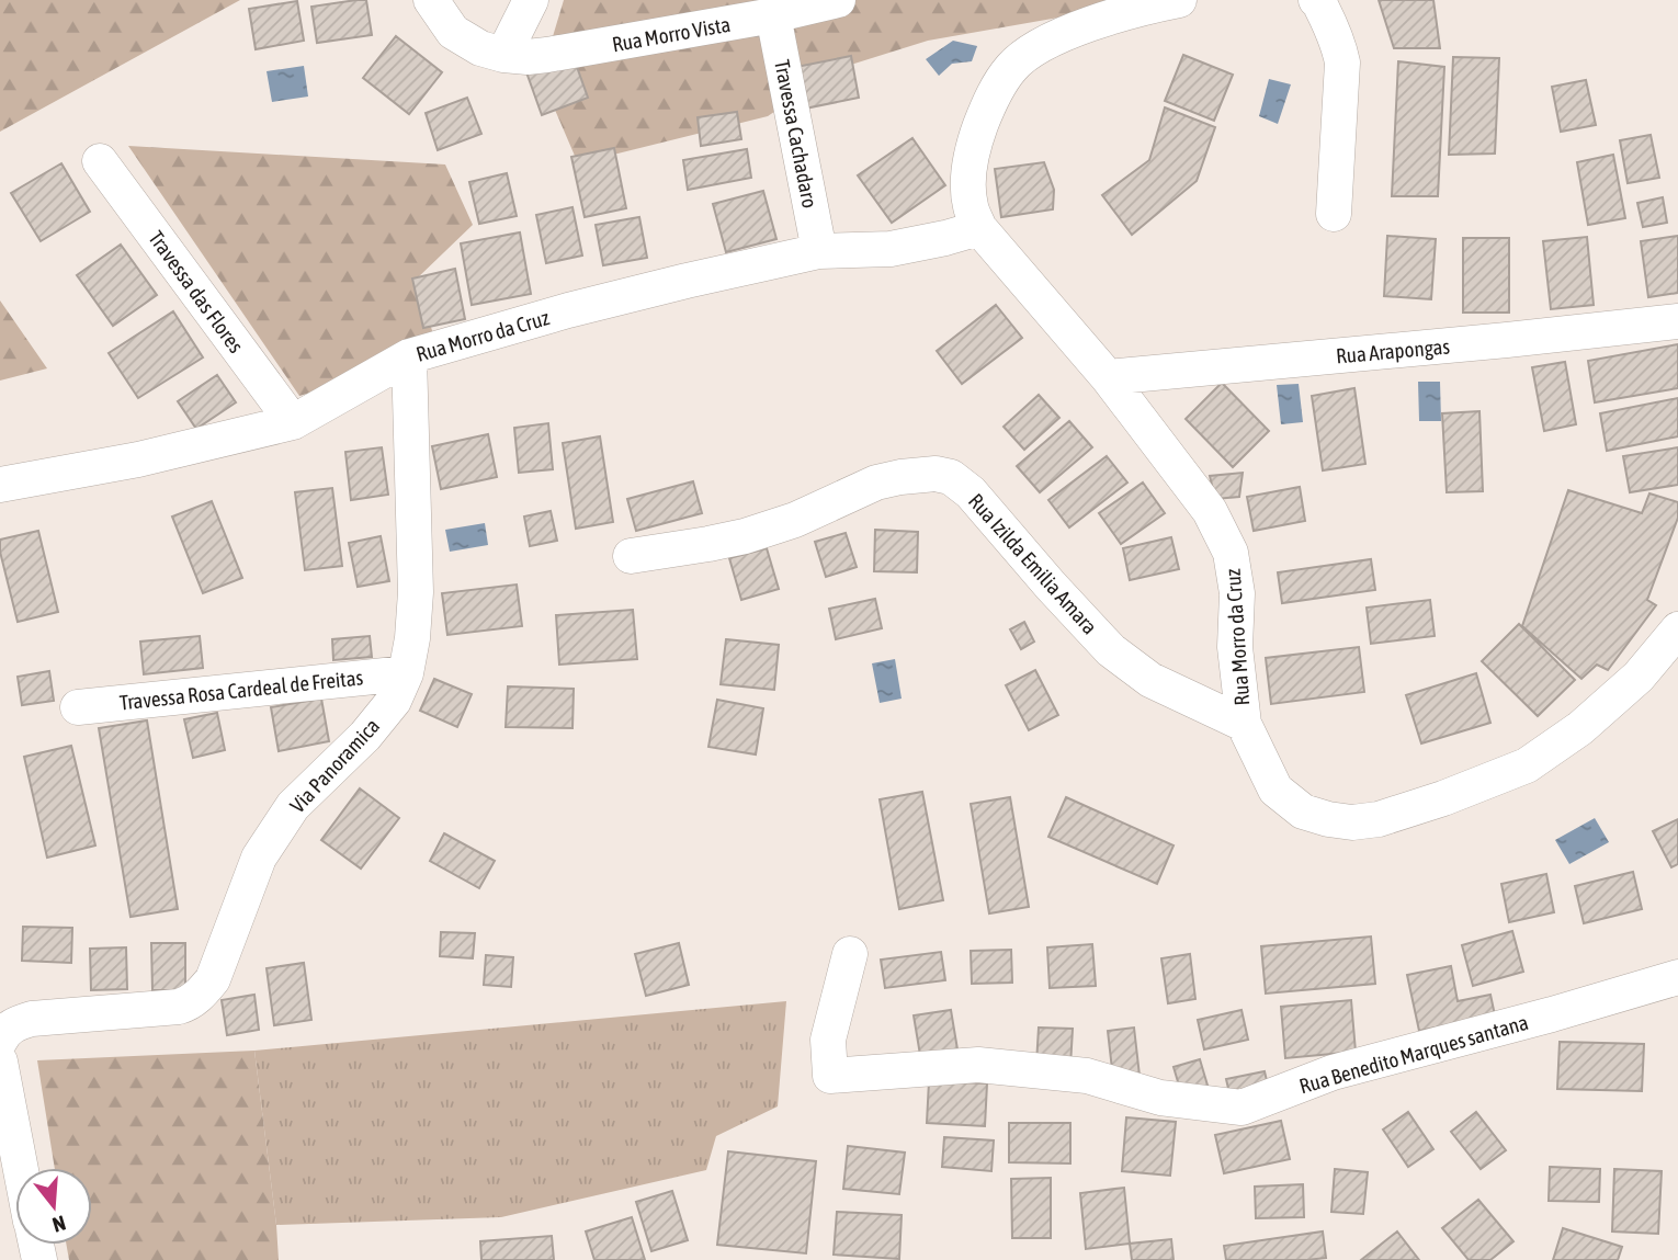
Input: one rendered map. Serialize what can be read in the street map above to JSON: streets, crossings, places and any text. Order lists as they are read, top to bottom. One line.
{"streets":{"street":["Rua Morro Vista","Travessa Cachadaro","Travessa das Flores","Rua Morro da Cruz","Rua Arapongas","Rua Izilda Emilia Amara","Travessa Rosa Cardeal de Freitas","Via Panoramica","Rua Benedito Marques santana"]},"crossings":[["Rua Morro Vista","Travessa Cachadaro"],["Travessa Cachadaro","Rua Morro da Cruz"],["Travessa das Flores","Rua Morro da Cruz"],["Rua Morro da Cruz","Rua Arapongas"],["Rua Morro da Cruz","Rua Izilda Emilia Amara"],["Rua Morro da Cruz","Via Panoramica"],["Travessa Rosa Cardeal de Freitas","Via Panoramica"]],"north":"bottom"}
